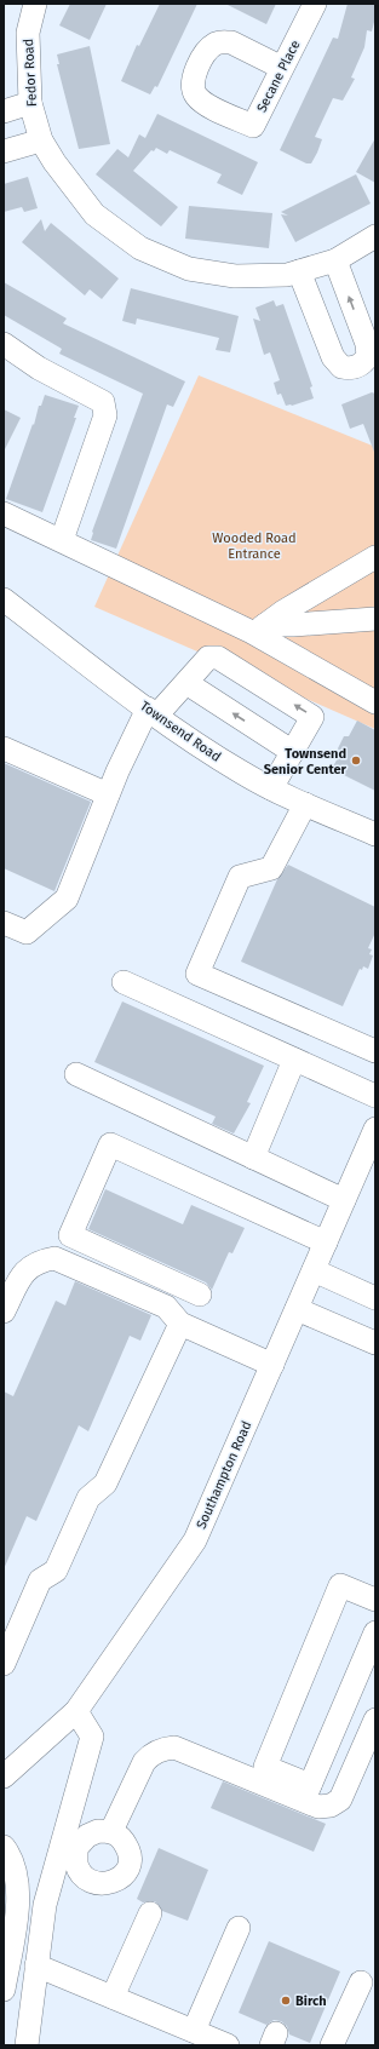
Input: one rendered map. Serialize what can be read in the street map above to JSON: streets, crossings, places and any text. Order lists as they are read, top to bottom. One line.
{"streets":{"street":["Fedor Road","Secane Place","Townsend Road","Southampton Road"]},"parks":["Wooded Road Entrance"],"places":["Townsend Senior Center","Birch"]}
